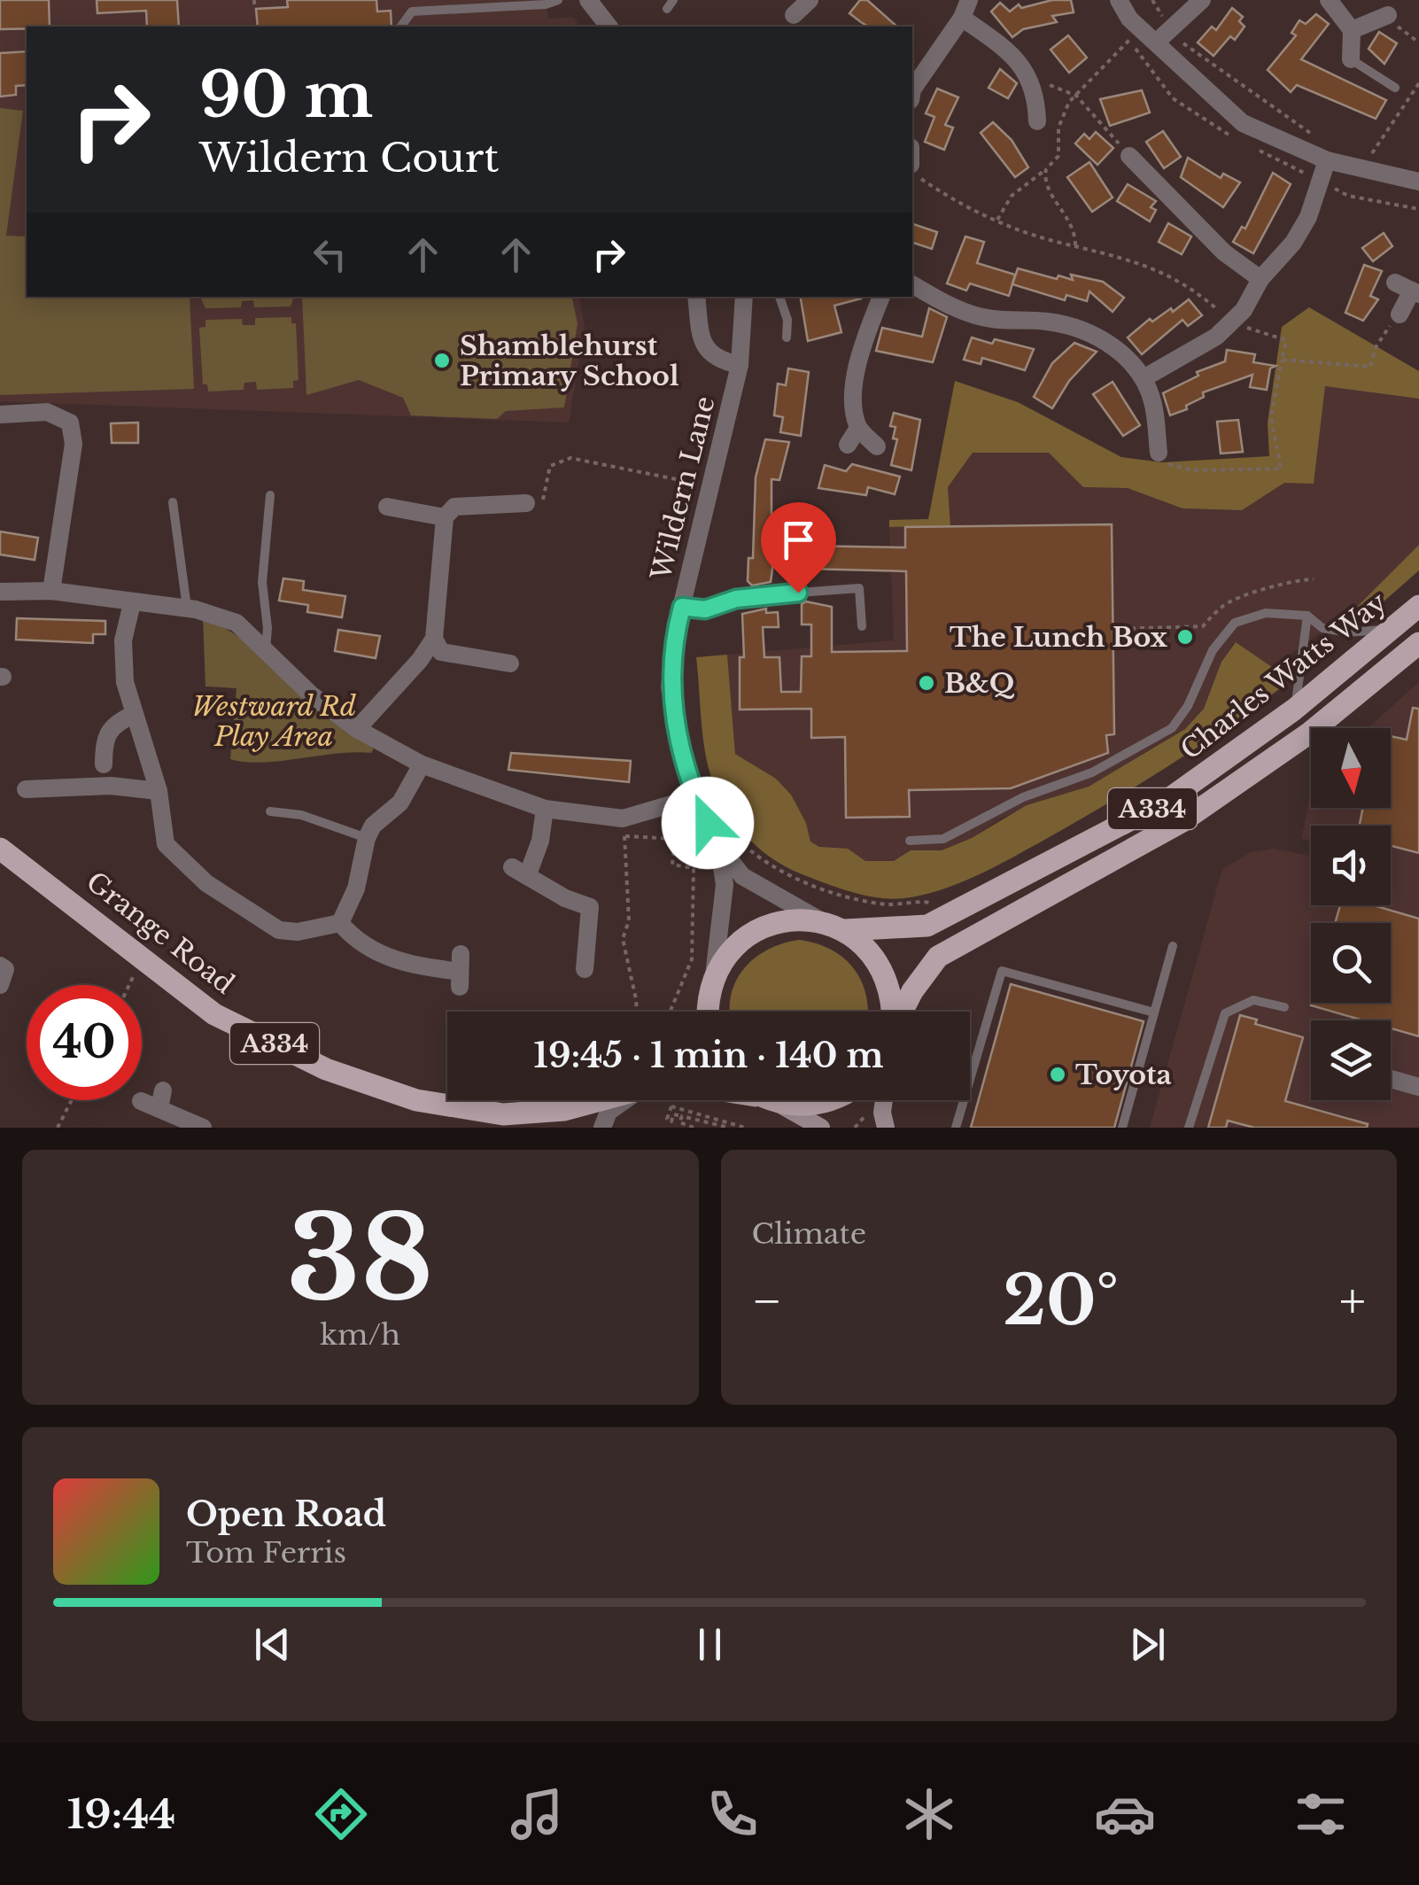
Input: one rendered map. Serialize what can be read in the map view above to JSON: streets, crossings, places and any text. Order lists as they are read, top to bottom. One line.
{"streets":{"main road":["Charles Watts Way","A334","Grange Road"],"street":["Wildern Lane"]},"parks":["Westward Rd Play Area"],"places":["Shamblehurst Primary School","The Lunch Box","B&Q","Toyota"],"north":"bottom","page":{"turn":["90 m","Wildern Court"],"limit":"40","trip":"19:45 · 1 min · 140 m","tile":[["38","km/h"],"Climate"],"heat":["−","20°","+"],"song":["Open Road","Tom Ferris"],"tabs":"19:44"}}
